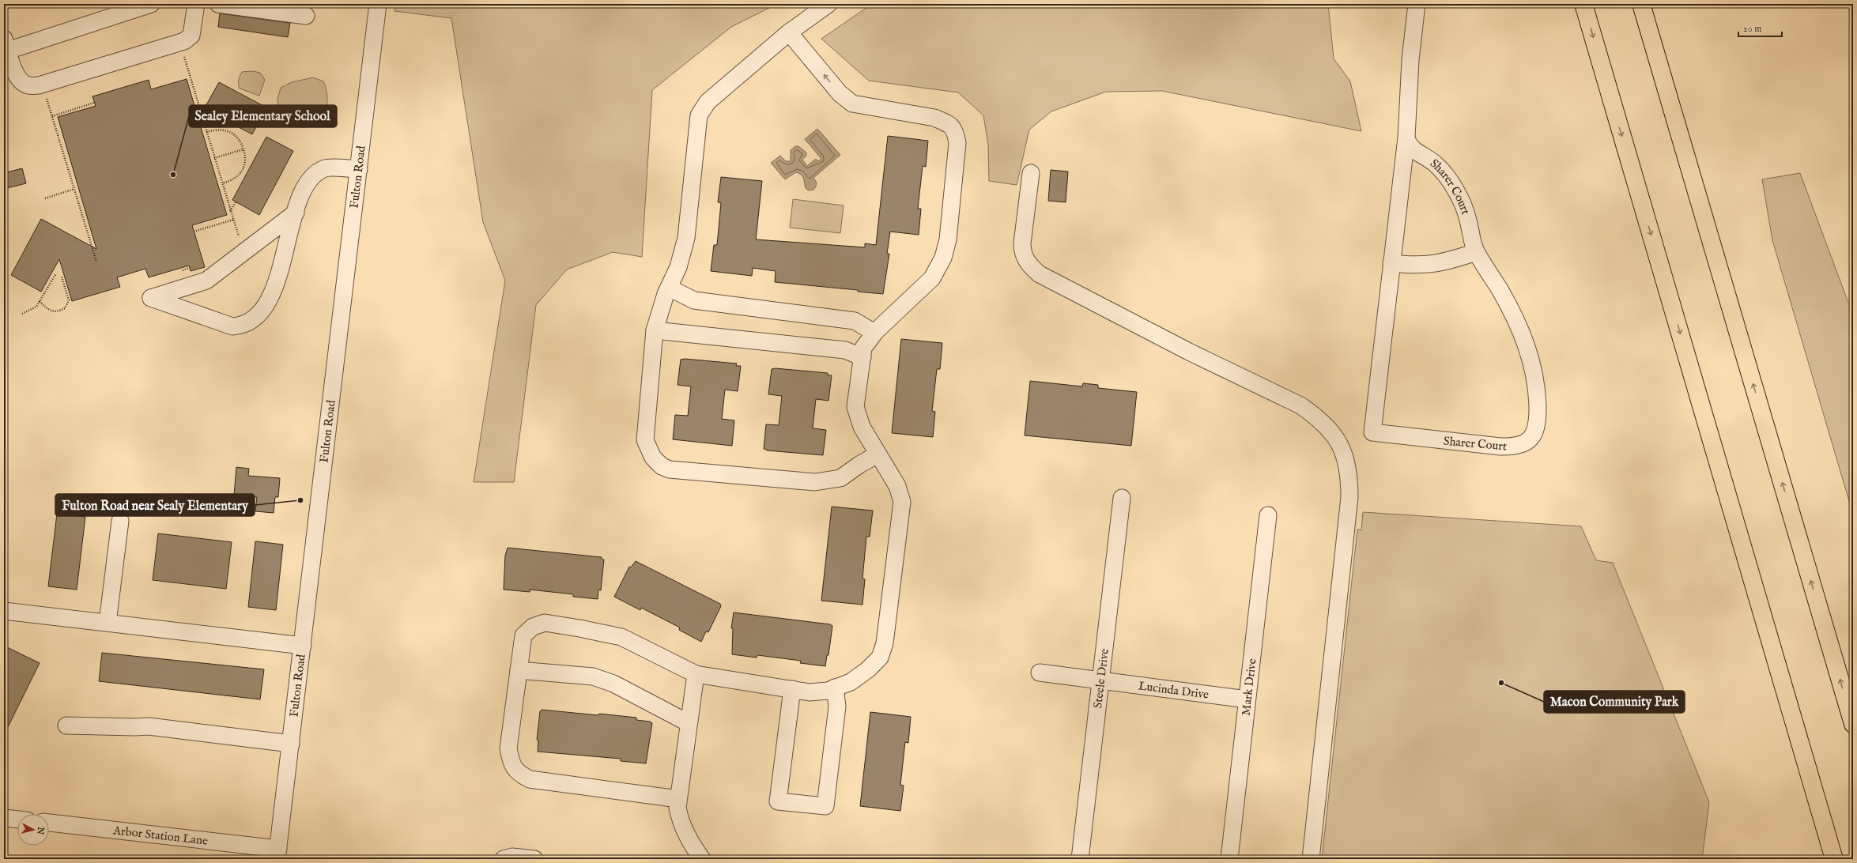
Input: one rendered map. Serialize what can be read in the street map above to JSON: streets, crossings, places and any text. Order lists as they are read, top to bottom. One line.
{"streets":{"street":["Fulton Road","Sharer Court","Steele Drive","Mark Drive","Lucinda Drive","Arbor Station Lane"]},"crossings":[["Fulton Road","Arbor Station Lane"],["Steele Drive","Lucinda Drive"],["Mark Drive","Lucinda Drive"]],"places":["Sealey Elementary School","Fulton Road near Sealy Elementary","Macon Community Park"],"scale_bar":"20 m","north":"right"}
